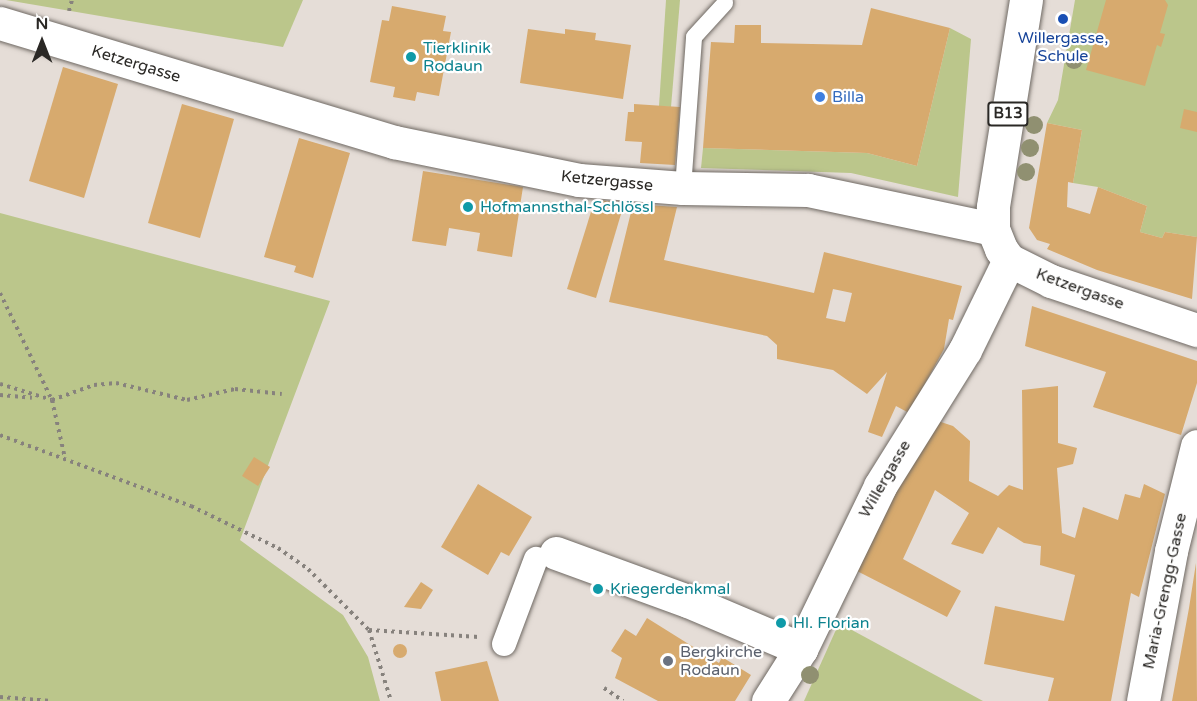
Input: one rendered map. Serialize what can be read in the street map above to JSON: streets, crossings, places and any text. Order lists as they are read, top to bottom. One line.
{"streets":{"street":["Ketzergasse","B13","Willergasse","Maria-Grengg-Gasse"]},"crossings":[["Ketzergasse","B13"],["Ketzergasse","Willergasse"],["B13","Willergasse"]],"places":["Willergasse, Schule","Tierklinik Rodaun","Billa","Hofmannsthal-Schlössl","Kriegerdenkmal","Hl. Florian","Bergkirche Rodaun"],"north":"top"}
